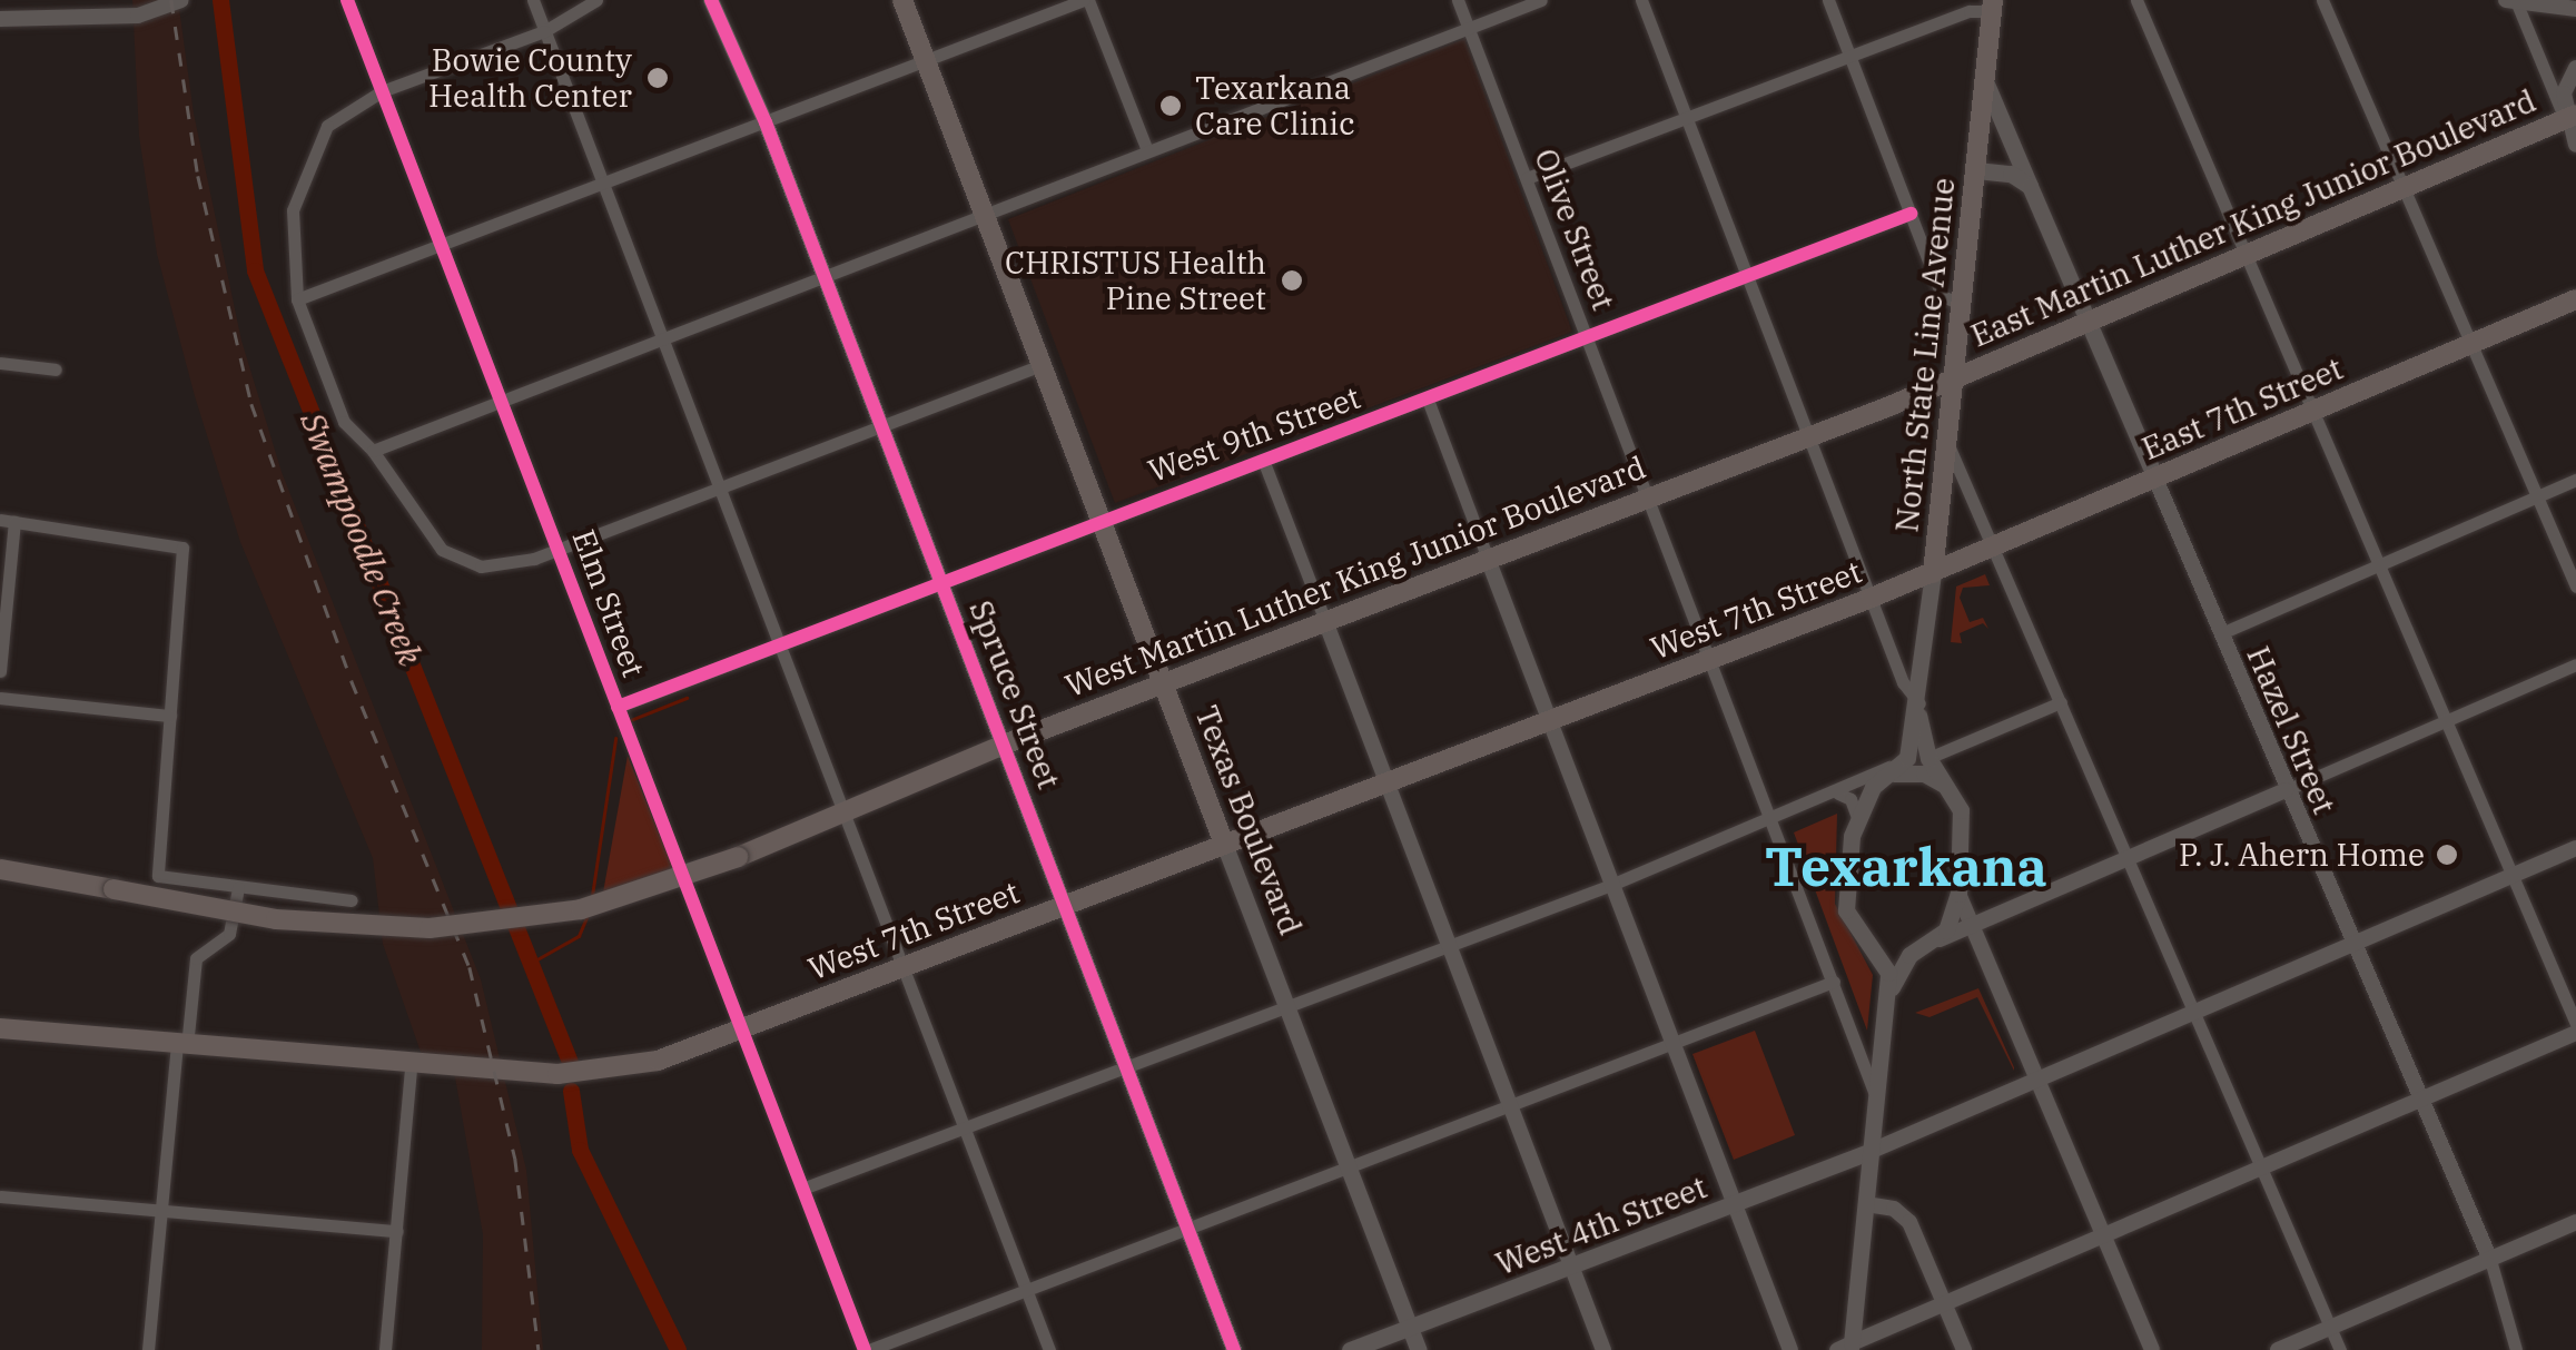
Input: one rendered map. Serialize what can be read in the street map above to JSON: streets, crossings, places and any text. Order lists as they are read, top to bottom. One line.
{"streets":{"main road":["East Martin Luther King Junior Boulevard","North State Line Avenue","East 7th Street","West Martin Luther King Junior Boulevard","West 7th Street","Hazel Street","Texas Boulevard","West 4th Street"],"street":["Olive Street","West 9th Street","Elm Street","Spruce Street"]},"crossings":[["East Martin Luther King Junior Boulevard","North State Line Avenue"],["East Martin Luther King Junior Boulevard","West Martin Luther King Junior Boulevard"],["East Martin Luther King Junior Boulevard","Hazel Street"],["Olive Street","West 9th Street"],["Olive Street","West Martin Luther King Junior Boulevard"],["Olive Street","West 7th Street"],["North State Line Avenue","East 7th Street"],["North State Line Avenue","West Martin Luther King Junior Boulevard"],["North State Line Avenue","West 7th Street"],["North State Line Avenue","Hazel Street"],["East 7th Street","West 7th Street"],["East 7th Street","Hazel Street"],["West 9th Street","Elm Street"],["West 9th Street","Spruce Street"],["West 9th Street","Texas Boulevard"],["West Martin Luther King Junior Boulevard","Spruce Street"],["West Martin Luther King Junior Boulevard","Texas Boulevard"],["Elm Street","West 7th Street"],["West 7th Street","Spruce Street"],["West 7th Street","Texas Boulevard"],["Texas Boulevard","West 4th Street"]],"districts":["Texarkana"],"water":["Swampoodle Creek"],"places":["Bowie County Health Center","Texarkana Care Clinic","CHRISTUS Health Pine Street","P. J. Ahern Home"]}
